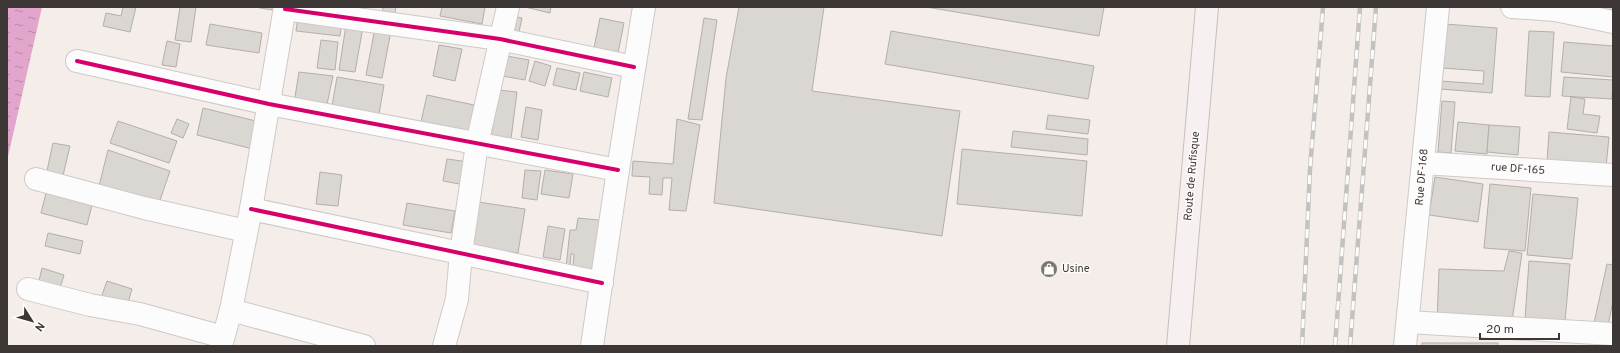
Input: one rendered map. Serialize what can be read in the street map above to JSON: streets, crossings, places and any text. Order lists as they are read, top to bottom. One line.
{"streets":{"main road":["Route de Rufisque"],"street":["rue DF-165","Rue DF-168"]},"crossings":[["rue DF-165","Rue DF-168"]],"places":{"shop":["Usine"]},"scale_bar":"20 m","north":"bottom right"}
